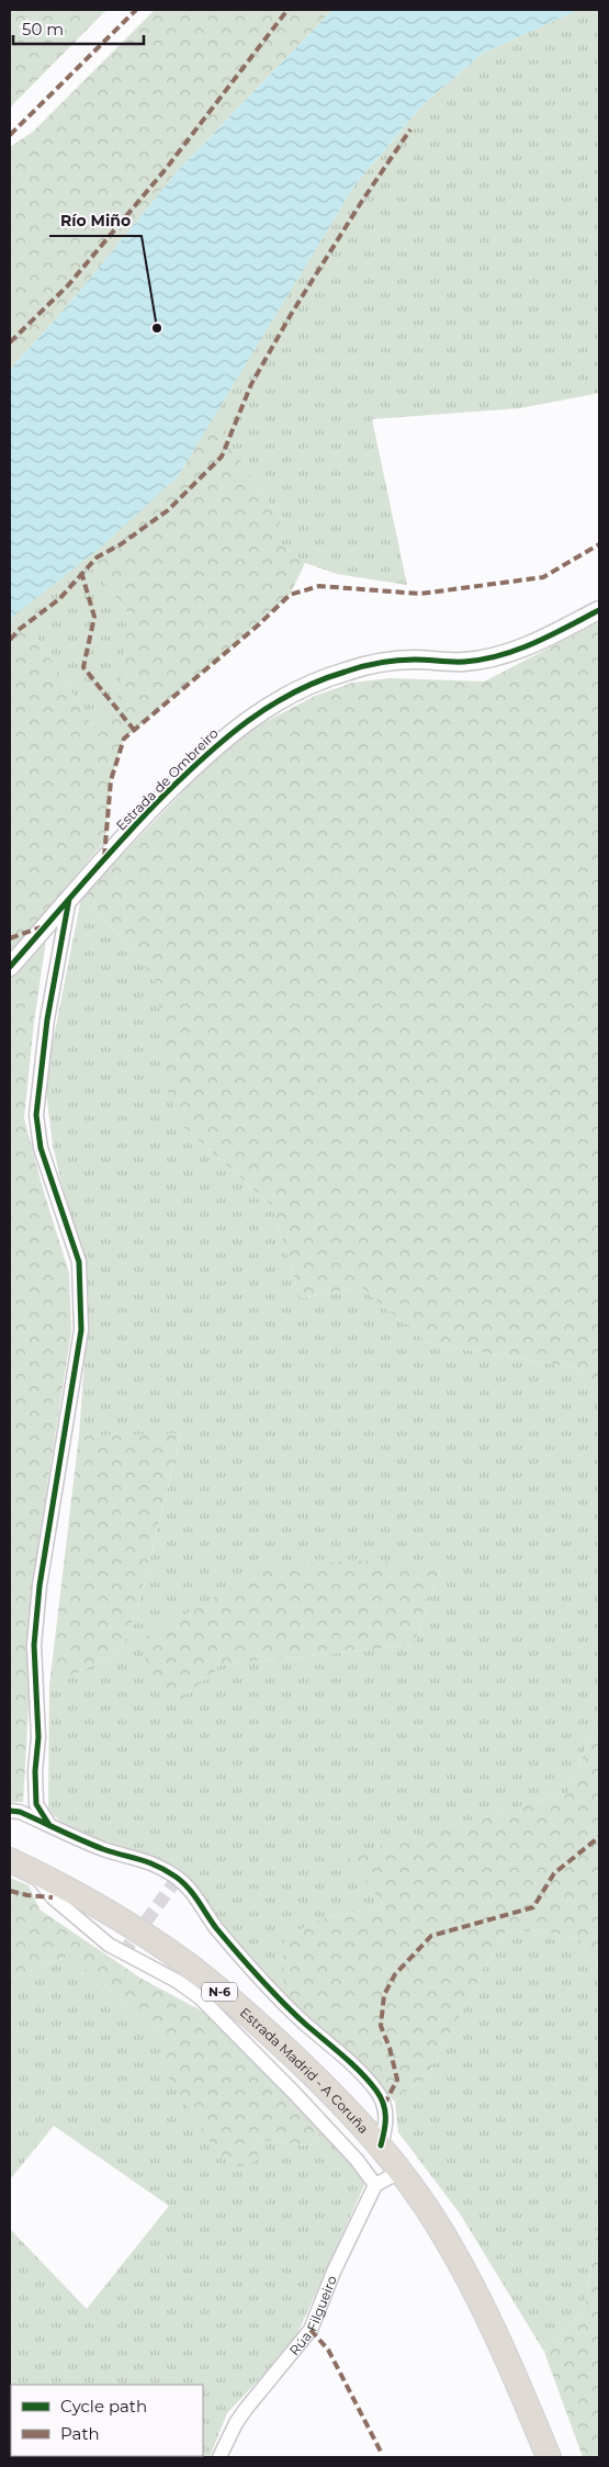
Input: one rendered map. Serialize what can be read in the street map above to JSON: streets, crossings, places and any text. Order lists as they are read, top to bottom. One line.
{"streets":{"highway":["N-6","Estrada Madrid - A Coruña"],"street":["Estrada de Ombreiro","Rúa Filgueiro"]},"places":["Río Miño"],"legend":["Cycle path","Path"],"scale_bar":"50 m"}
